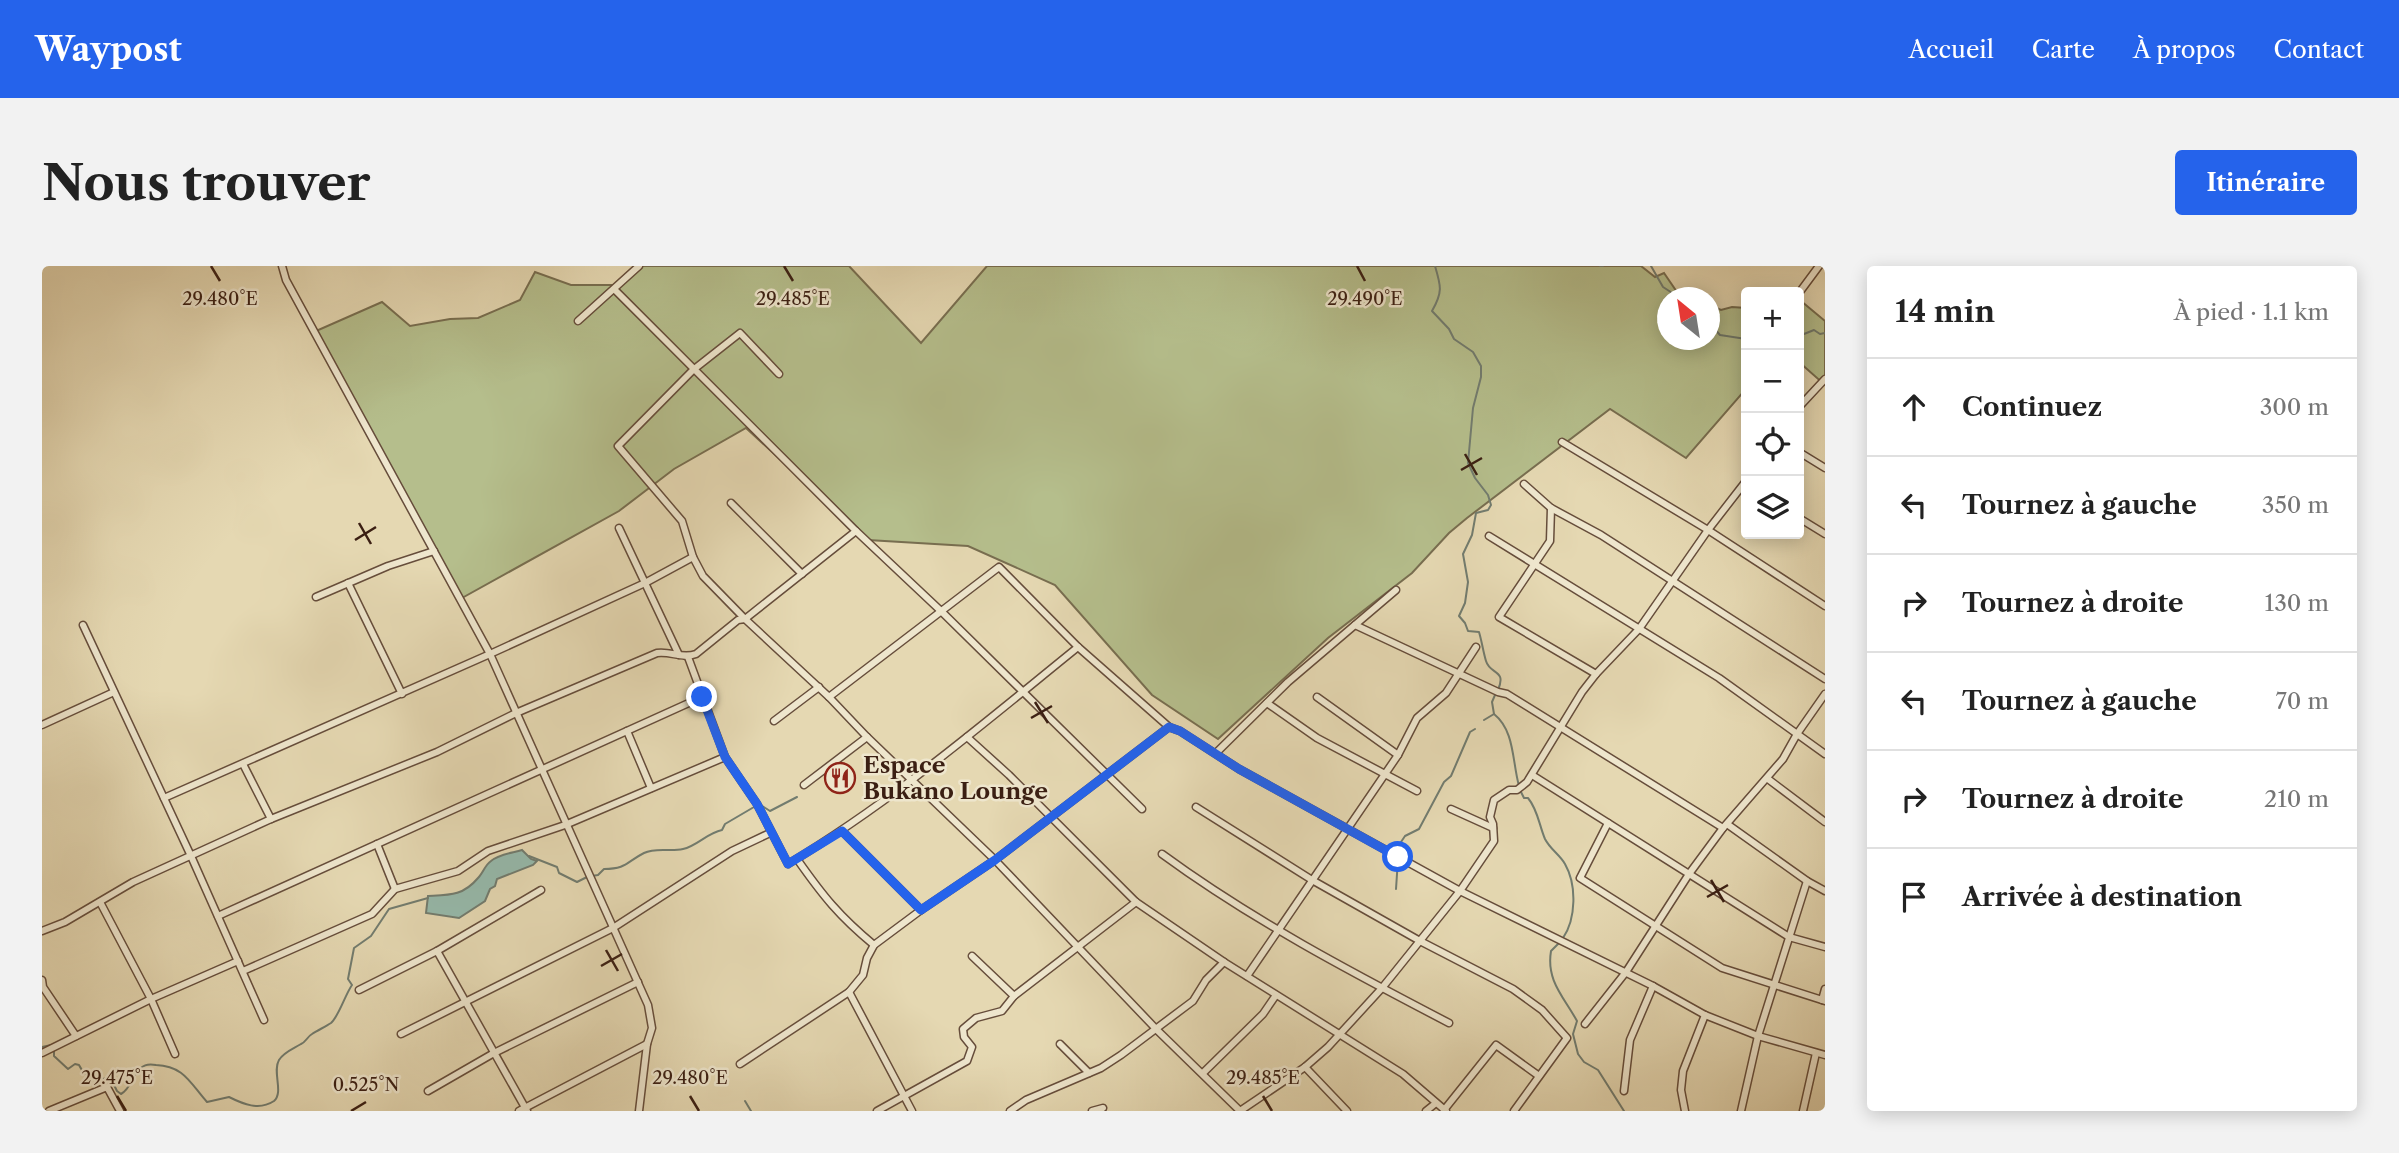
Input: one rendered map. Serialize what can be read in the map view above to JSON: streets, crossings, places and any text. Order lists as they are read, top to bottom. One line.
{"places":{"restaurant":["Espace Bukano Lounge"]},"north":"top left","page":{"header":"Waypost","nav":["Accueil","Carte","À propos","Contact"],"buttons":"Itinéraire","title":"Nous trouver","heading":["14 min","À pied · 1.1 km"],"map_buttons":["+","−"],"list":[["Continuez","300 m"],["Tournez à gauche","350 m"],["Tournez à droite","130 m"],["Tournez à gauche","70 m"],["Tournez à droite","210 m"],"Arrivée à destination"]},"coordinates":["29.480°E","29.485°E","29.490°E","29.475°E","0.525°N"]}
